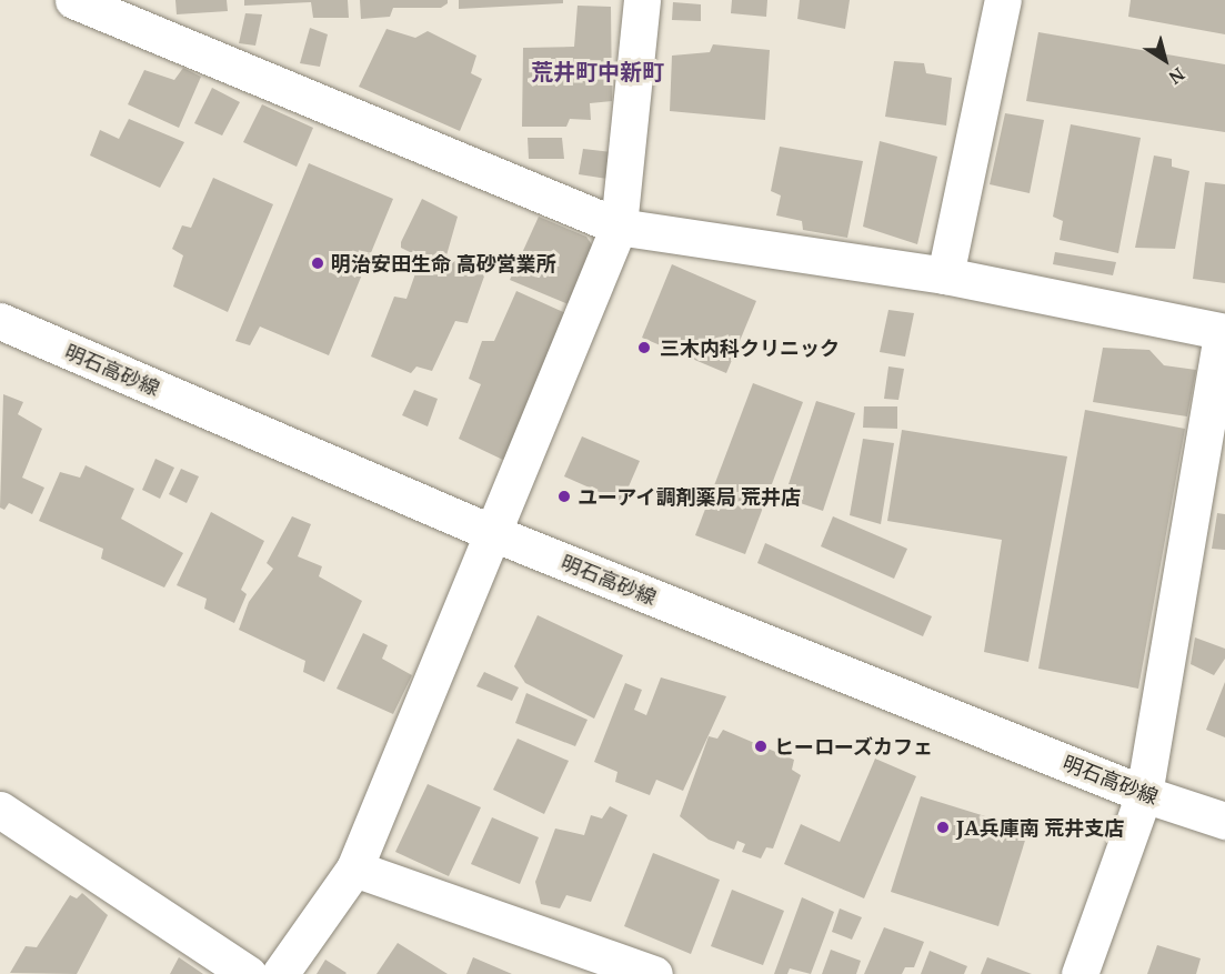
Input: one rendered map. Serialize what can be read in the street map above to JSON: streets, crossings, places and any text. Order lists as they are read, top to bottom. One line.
{"streets":{"street":["明石高砂線"]},"districts":["荒井町中新町"],"places":["明治安田生命 高砂営業所","三木内科クリニック","ユーアイ調剤薬局 荒井店","ヒーローズカフェ","JA兵庫南 荒井支店"],"north":"bottom right"}
